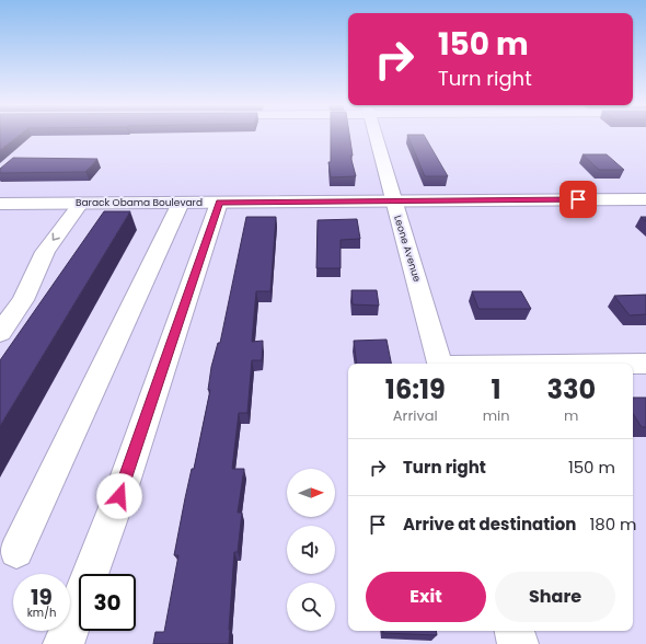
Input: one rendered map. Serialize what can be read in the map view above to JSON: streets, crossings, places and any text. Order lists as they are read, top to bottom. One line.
{"streets":{"main road":["Barack Obama Boulevard"],"street":["Leone Avenue"]},"crossings":[["Barack Obama Boulevard","Leone Avenue"]],"north":"right","page":{"turn":["150 m","Turn right"],"eta":["16:19","Arrival","1","min","330","m"],"list":[{"name":"Turn right","value":"150 m"},{"name":"Arrive at destination","value":"180 m"}],"buttons":["Exit","Share"],"speed":"19 km/h","limit":"30"}}
